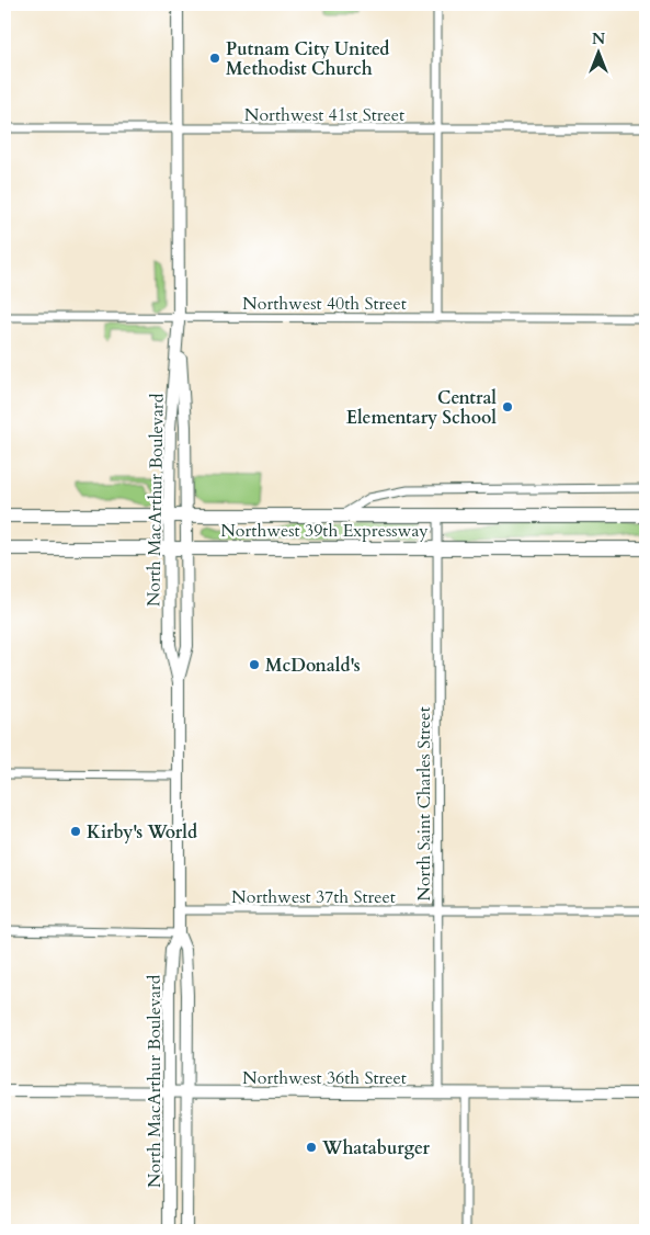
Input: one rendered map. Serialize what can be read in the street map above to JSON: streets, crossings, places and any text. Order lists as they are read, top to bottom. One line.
{"streets":{"highway":["Northwest 39th Expressway"],"main road":["North MacArthur Boulevard","Northwest 36th Street"],"street":["Northwest 41st Street","Northwest 40th Street","North Saint Charles Street","Northwest 37th Street"]},"crossings":[["Northwest 41st Street","North MacArthur Boulevard"],["Northwest 40th Street","North MacArthur Boulevard"],["North MacArthur Boulevard","Northwest 39th Expressway"],["North MacArthur Boulevard","Northwest 37th Street"],["North MacArthur Boulevard","Northwest 36th Street"],["Northwest 39th Expressway","North Saint Charles Street"],["North Saint Charles Street","Northwest 37th Street"],["North Saint Charles Street","Northwest 36th Street"]],"places":["Putnam City United Methodist Church","Central Elementary School","McDonald's","Kirby's World","Whataburger"],"north":"top"}
